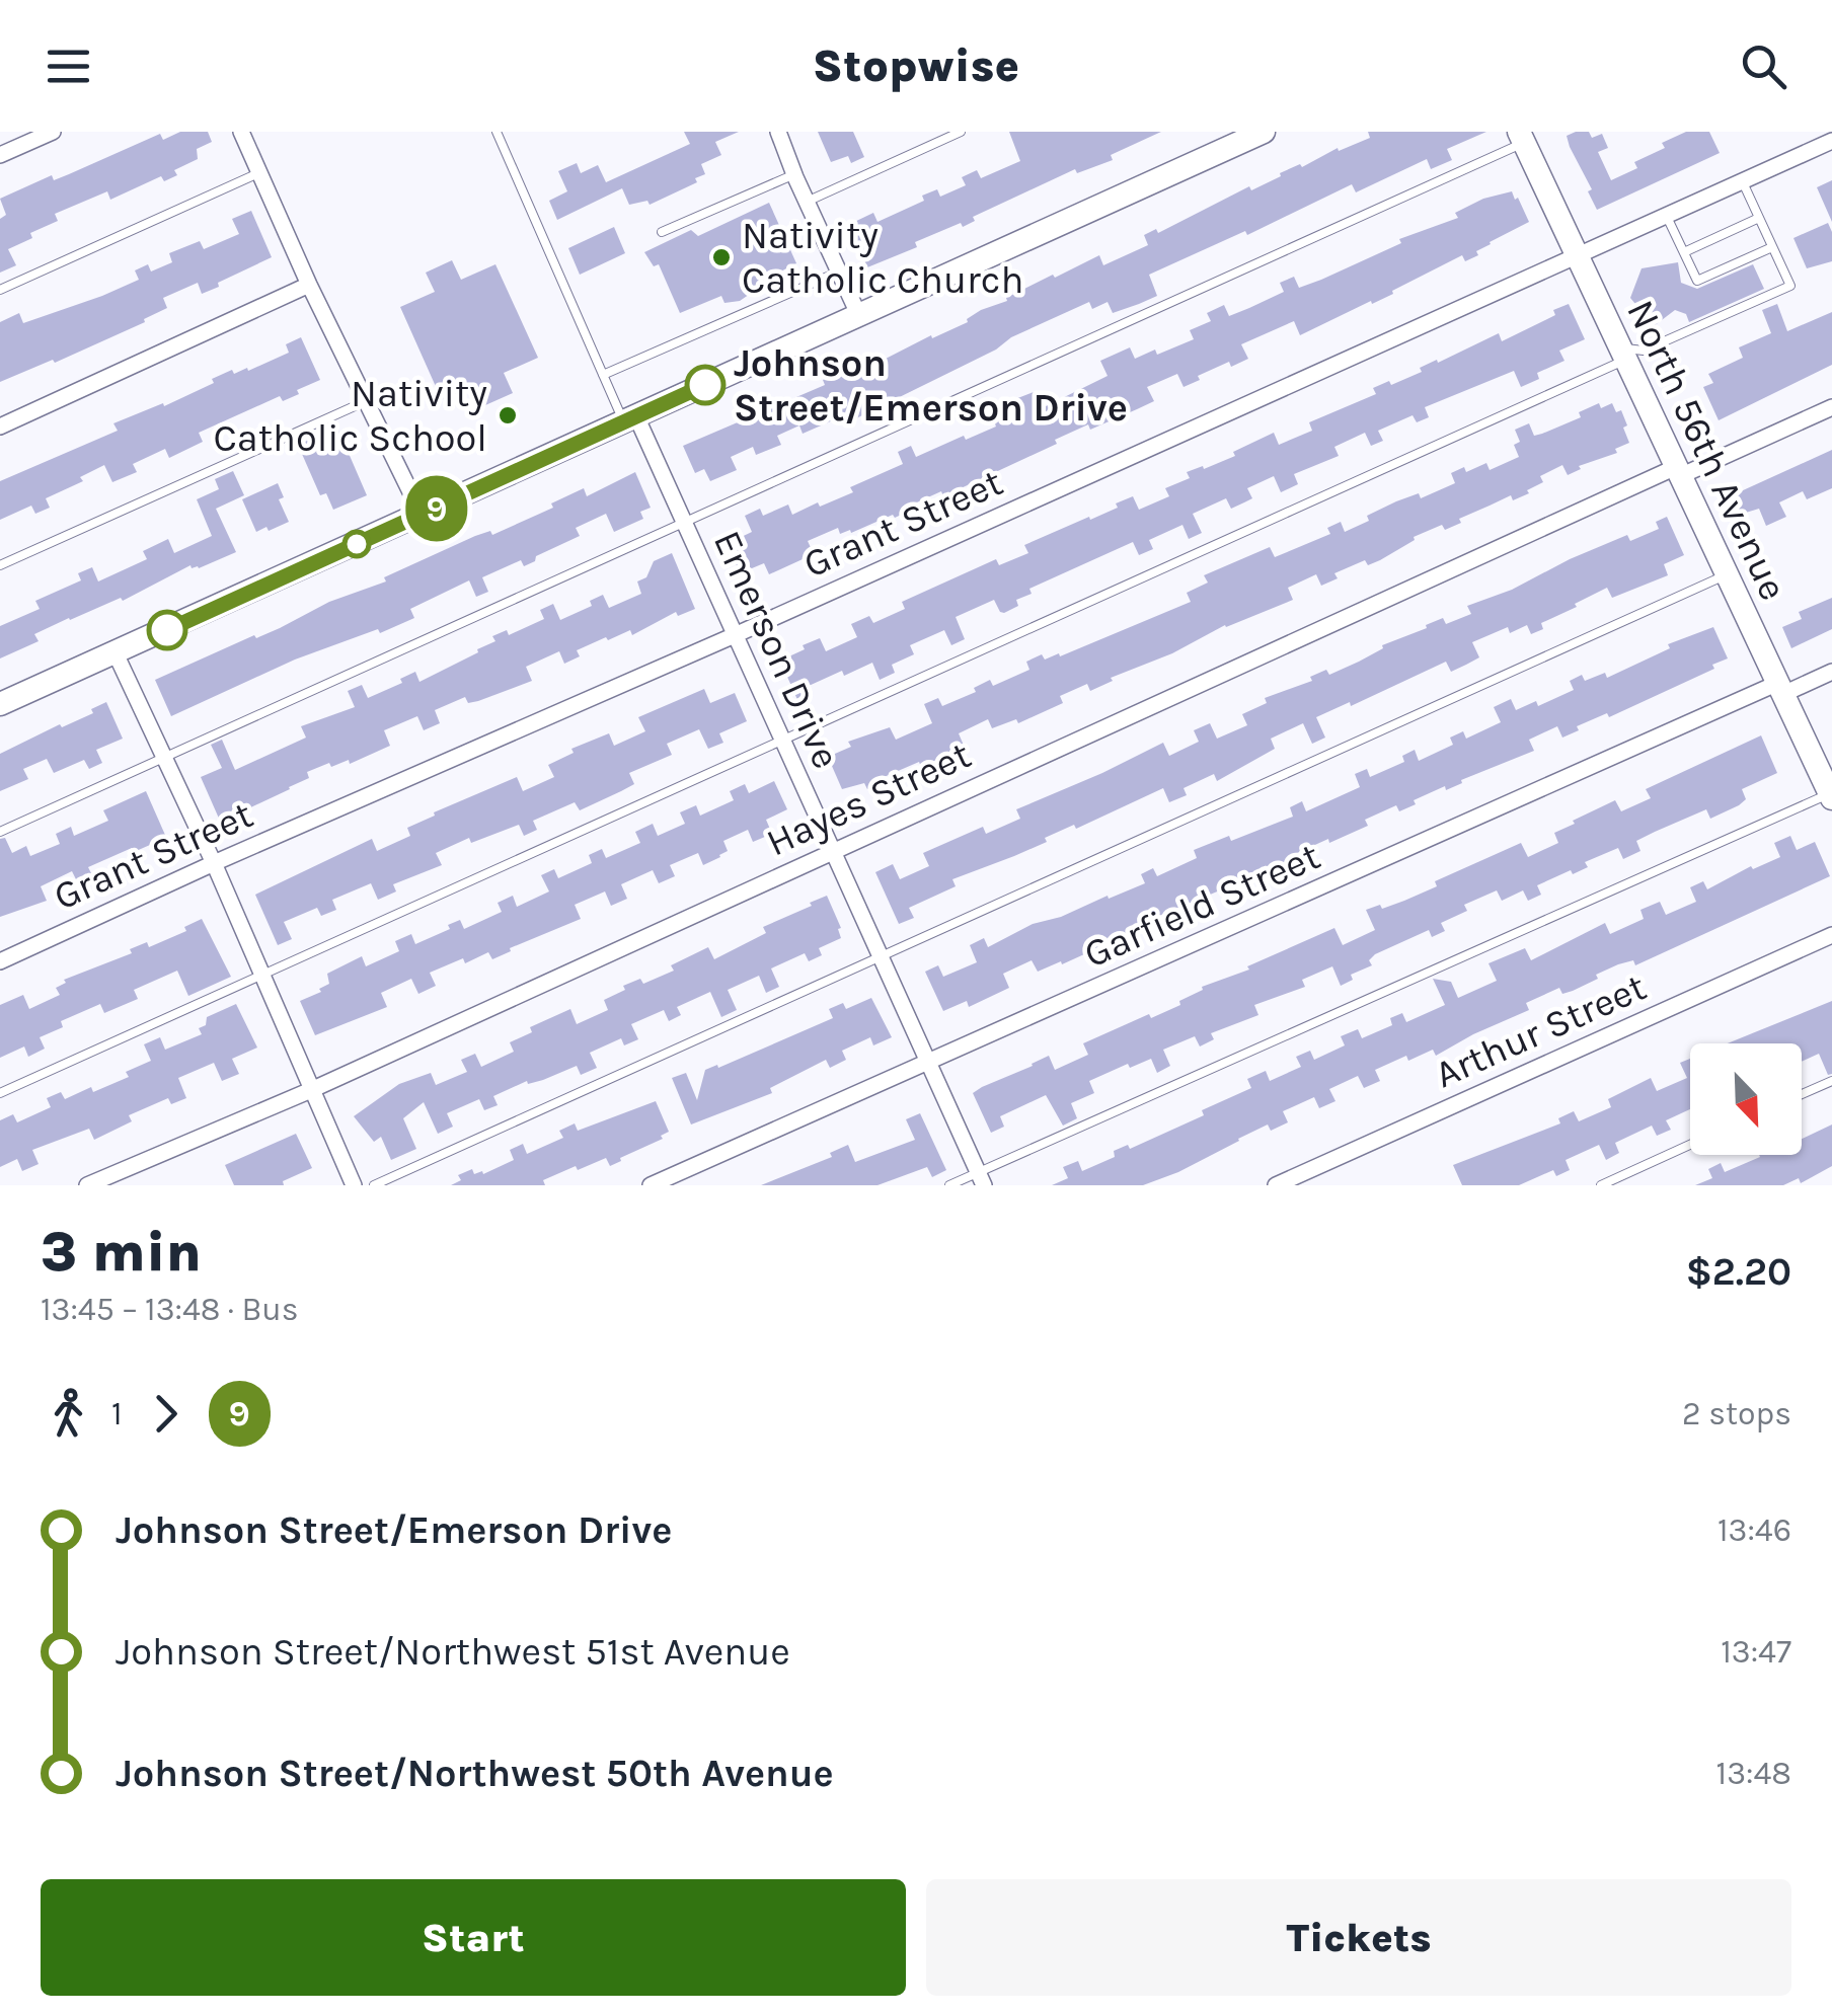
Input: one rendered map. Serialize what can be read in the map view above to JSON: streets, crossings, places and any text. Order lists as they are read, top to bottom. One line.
{"streets":{"street":["North 56th Avenue","Grant Street","Emerson Drive","Hayes Street","Garfield Street","Arthur Street"]},"crossings":[["North 56th Avenue","Grant Street"],["North 56th Avenue","Hayes Street"],["North 56th Avenue","Garfield Street"],["Grant Street","Emerson Drive"],["Emerson Drive","Hayes Street"],["Emerson Drive","Garfield Street"]],"places":["Nativity Catholic Church","Johnson Street/Emerson Drive","Nativity Catholic School"],"lines":["bus line 9"],"north":"bottom right","page":{"header":"Stopwise","on_map":"9","heading":["3 min","13:45 – 13:48 · Bus","$2.20"],"legs":["1","9","2 stops"],"list":[{"name":"Johnson Street/Emerson Drive","value":"13:46"},{"name":"Johnson Street/Northwest 51st Avenue","value":"13:47"},{"name":"Johnson Street/Northwest 50th Avenue","value":"13:48"}],"buttons":["Start","Tickets"]}}
